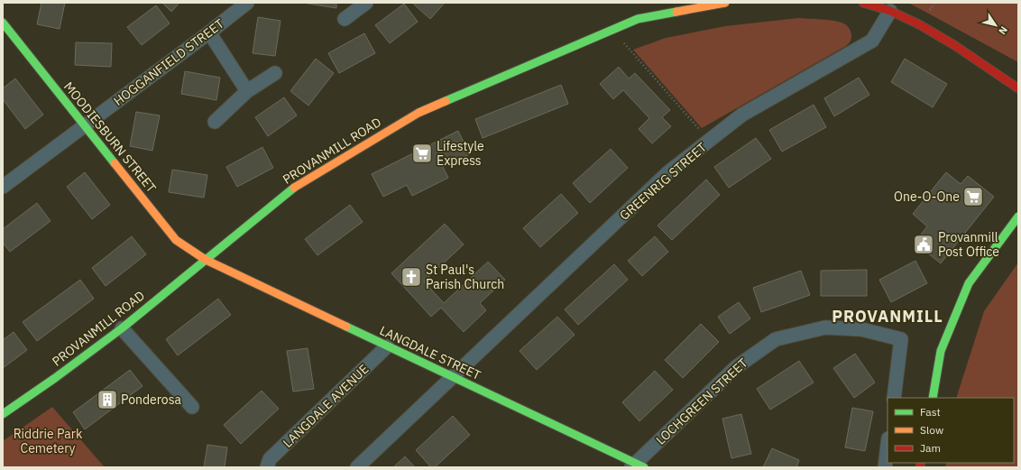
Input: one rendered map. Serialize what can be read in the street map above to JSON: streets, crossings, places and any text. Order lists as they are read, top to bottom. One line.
{"streets":{"main road":["MOODIESBURN STREET","PROVANMILL ROAD","LANGDALE STREET"],"street":["HOGGANFIELD STREET","GREENRIG STREET","LOCHGREEN STREET","LANGDALE AVENUE"]},"crossings":[["HOGGANFIELD STREET","MOODIESBURN STREET"],["MOODIESBURN STREET","PROVANMILL ROAD"],["MOODIESBURN STREET","LANGDALE STREET"],["PROVANMILL ROAD","LANGDALE STREET"],["GREENRIG STREET","LANGDALE STREET"],["LANGDALE STREET","LOCHGREEN STREET"],["LANGDALE STREET","LANGDALE AVENUE"]],"districts":["PROVANMILL"],"parks":["Riddrie Park Cemetery"],"places":{"supermarket":["Lifestyle Express","One-O-One"],"public building":["Provanmill Post Office"],"church":["St Paul's Parish Church"],"building":["Ponderosa"]},"legend":["Fast","Slow","Jam"],"north":"bottom right"}
